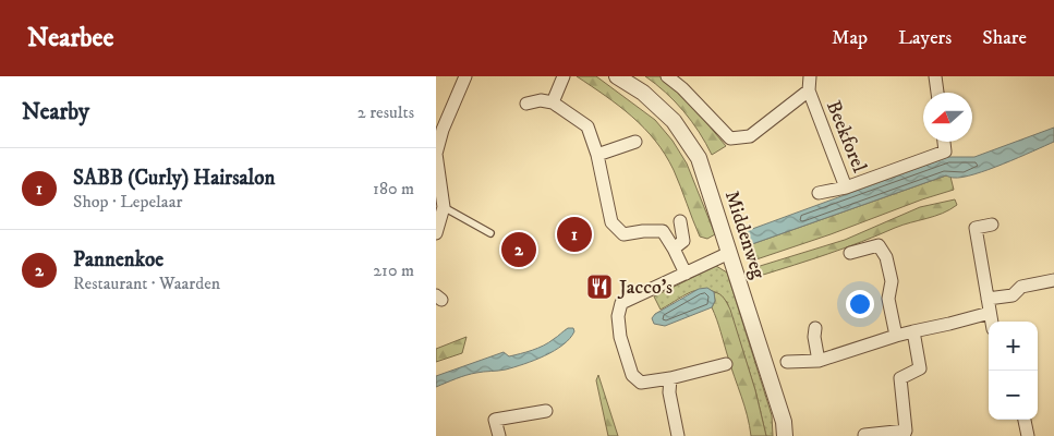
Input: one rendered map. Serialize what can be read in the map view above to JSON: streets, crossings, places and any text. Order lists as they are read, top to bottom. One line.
{"streets":{"street":["Beekforel","Middenweg"]},"places":{"restaurant":["Jacco's"]},"north":"left","page":{"header":"Nearbee","nav":["Map","Layers","Share"],"heading":["Nearby","2 results"],"list":[{"mark":"1","name":"SABB (Curly) Hairsalon","note":"Shop · Lepelaar","value":"180 m"},{"mark":"2","name":"Pannenkoe","note":"Restaurant · Waarden","value":"210 m"}],"pins":["1","2"],"map_buttons":["+","−"]}}
